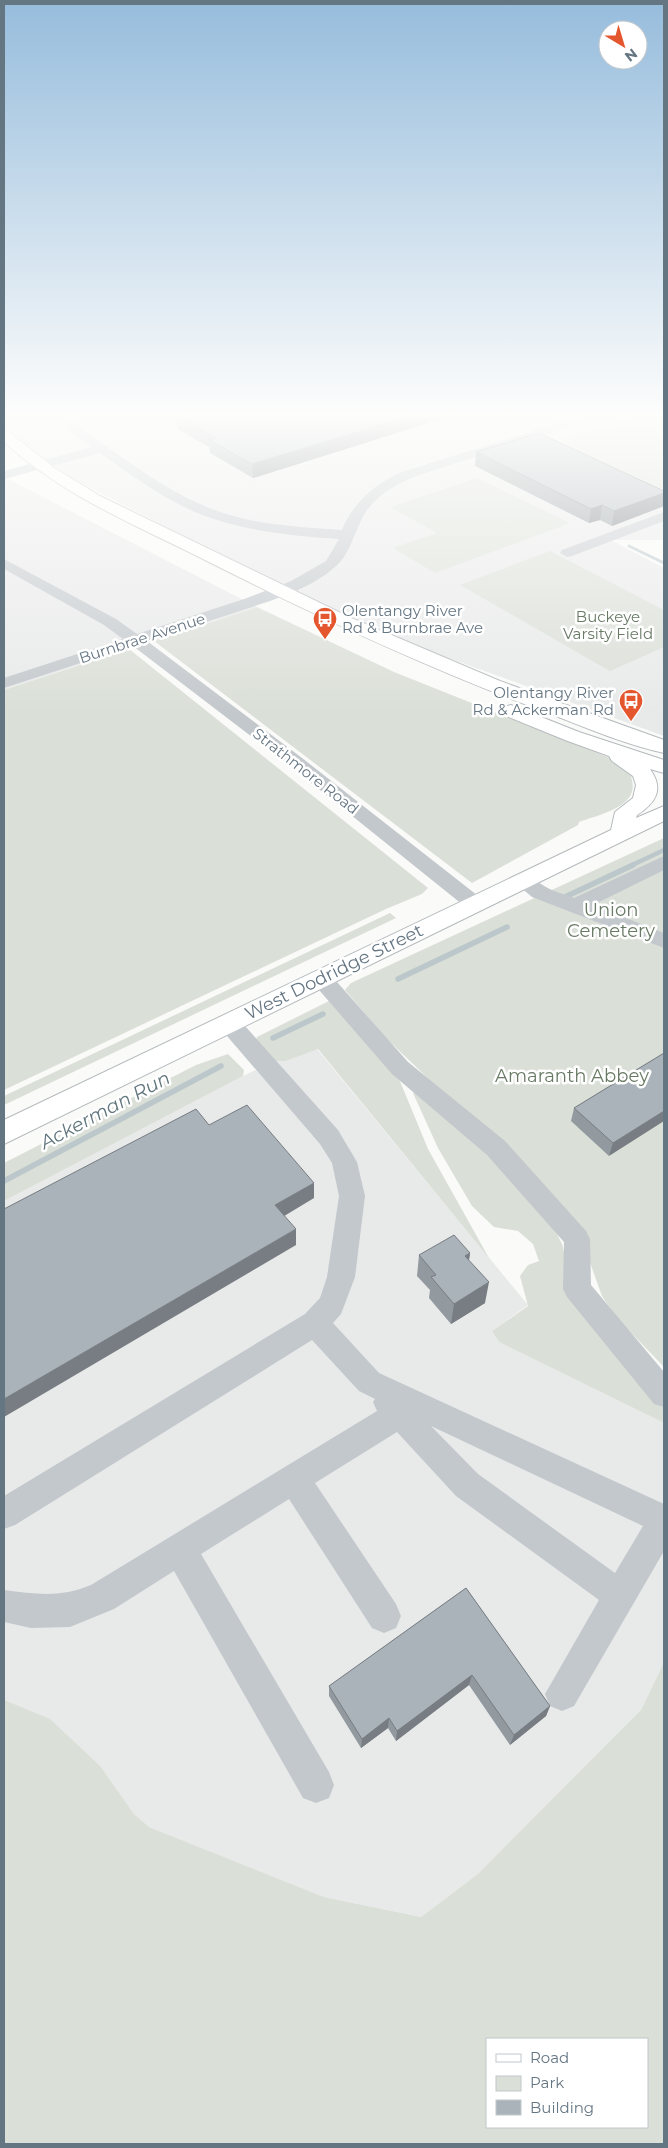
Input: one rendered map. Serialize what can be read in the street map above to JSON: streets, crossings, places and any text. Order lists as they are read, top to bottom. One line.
{"streets":{"main road":["West Dodridge Street"],"street":["Burnbrae Avenue","Strathmore Road"]},"crossings":[["Burnbrae Avenue","Strathmore Road"],["Strathmore Road","West Dodridge Street"]],"water":["Ackerman Run"],"parks":["Buckeye Varsity Field","Union Cemetery","Amaranth Abbey"],"places":{"bus stop":["Olentangy River Rd & Burnbrae Ave","Olentangy River Rd & Ackerman Rd"]},"legend":["Road","Park","Building"],"north":"bottom right"}
